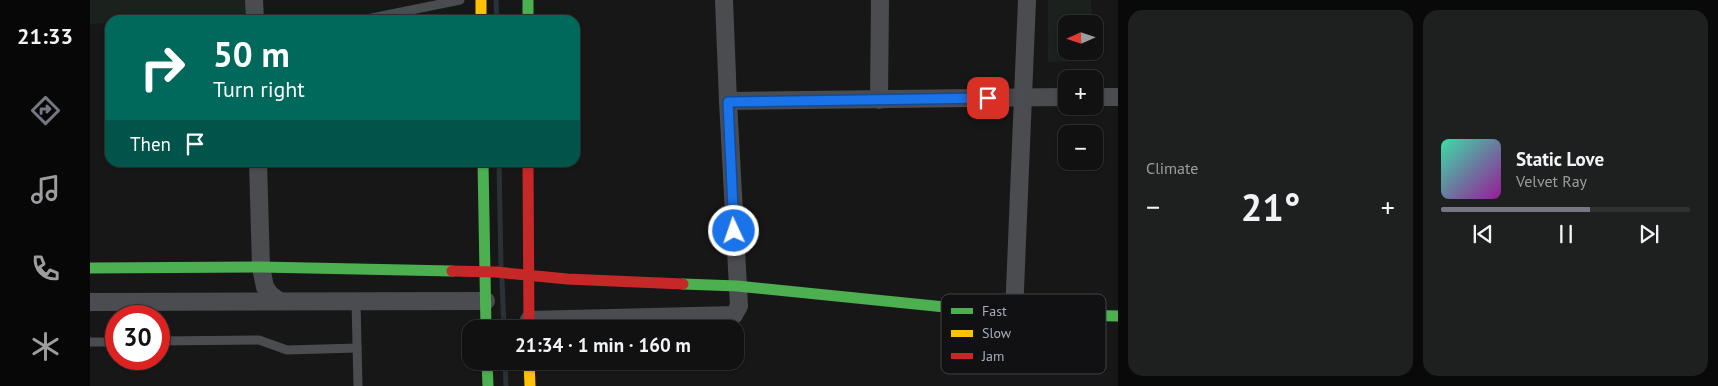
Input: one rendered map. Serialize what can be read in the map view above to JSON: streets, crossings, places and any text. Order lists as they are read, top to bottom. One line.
{"legend":["Fast","Slow","Jam"],"north":"left","page":{"tabs":"21:33","tile":"Climate","map_buttons":["+","−"],"turn":["50 m","Turn right"],"then":"Then","song":["Static Love","Velvet Ray"],"heat":["−","21°","+"],"limit":"30","trip":"21:34 · 1 min · 160 m"}}
